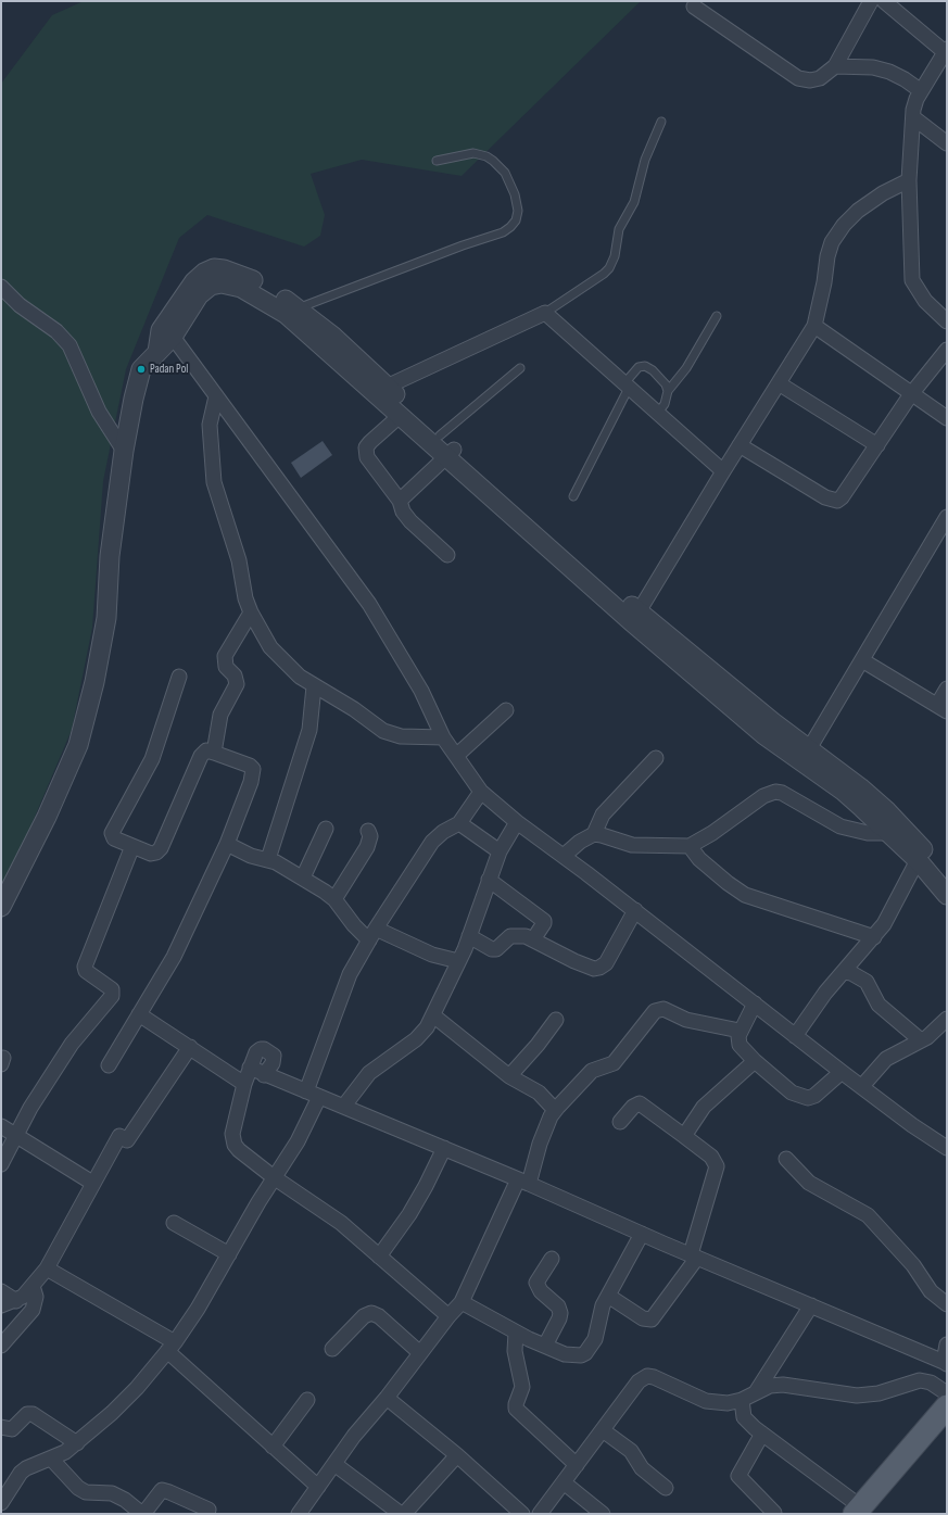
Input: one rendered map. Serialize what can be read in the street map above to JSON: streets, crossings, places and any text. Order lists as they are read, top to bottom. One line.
{"places":["Padan Pol"]}
